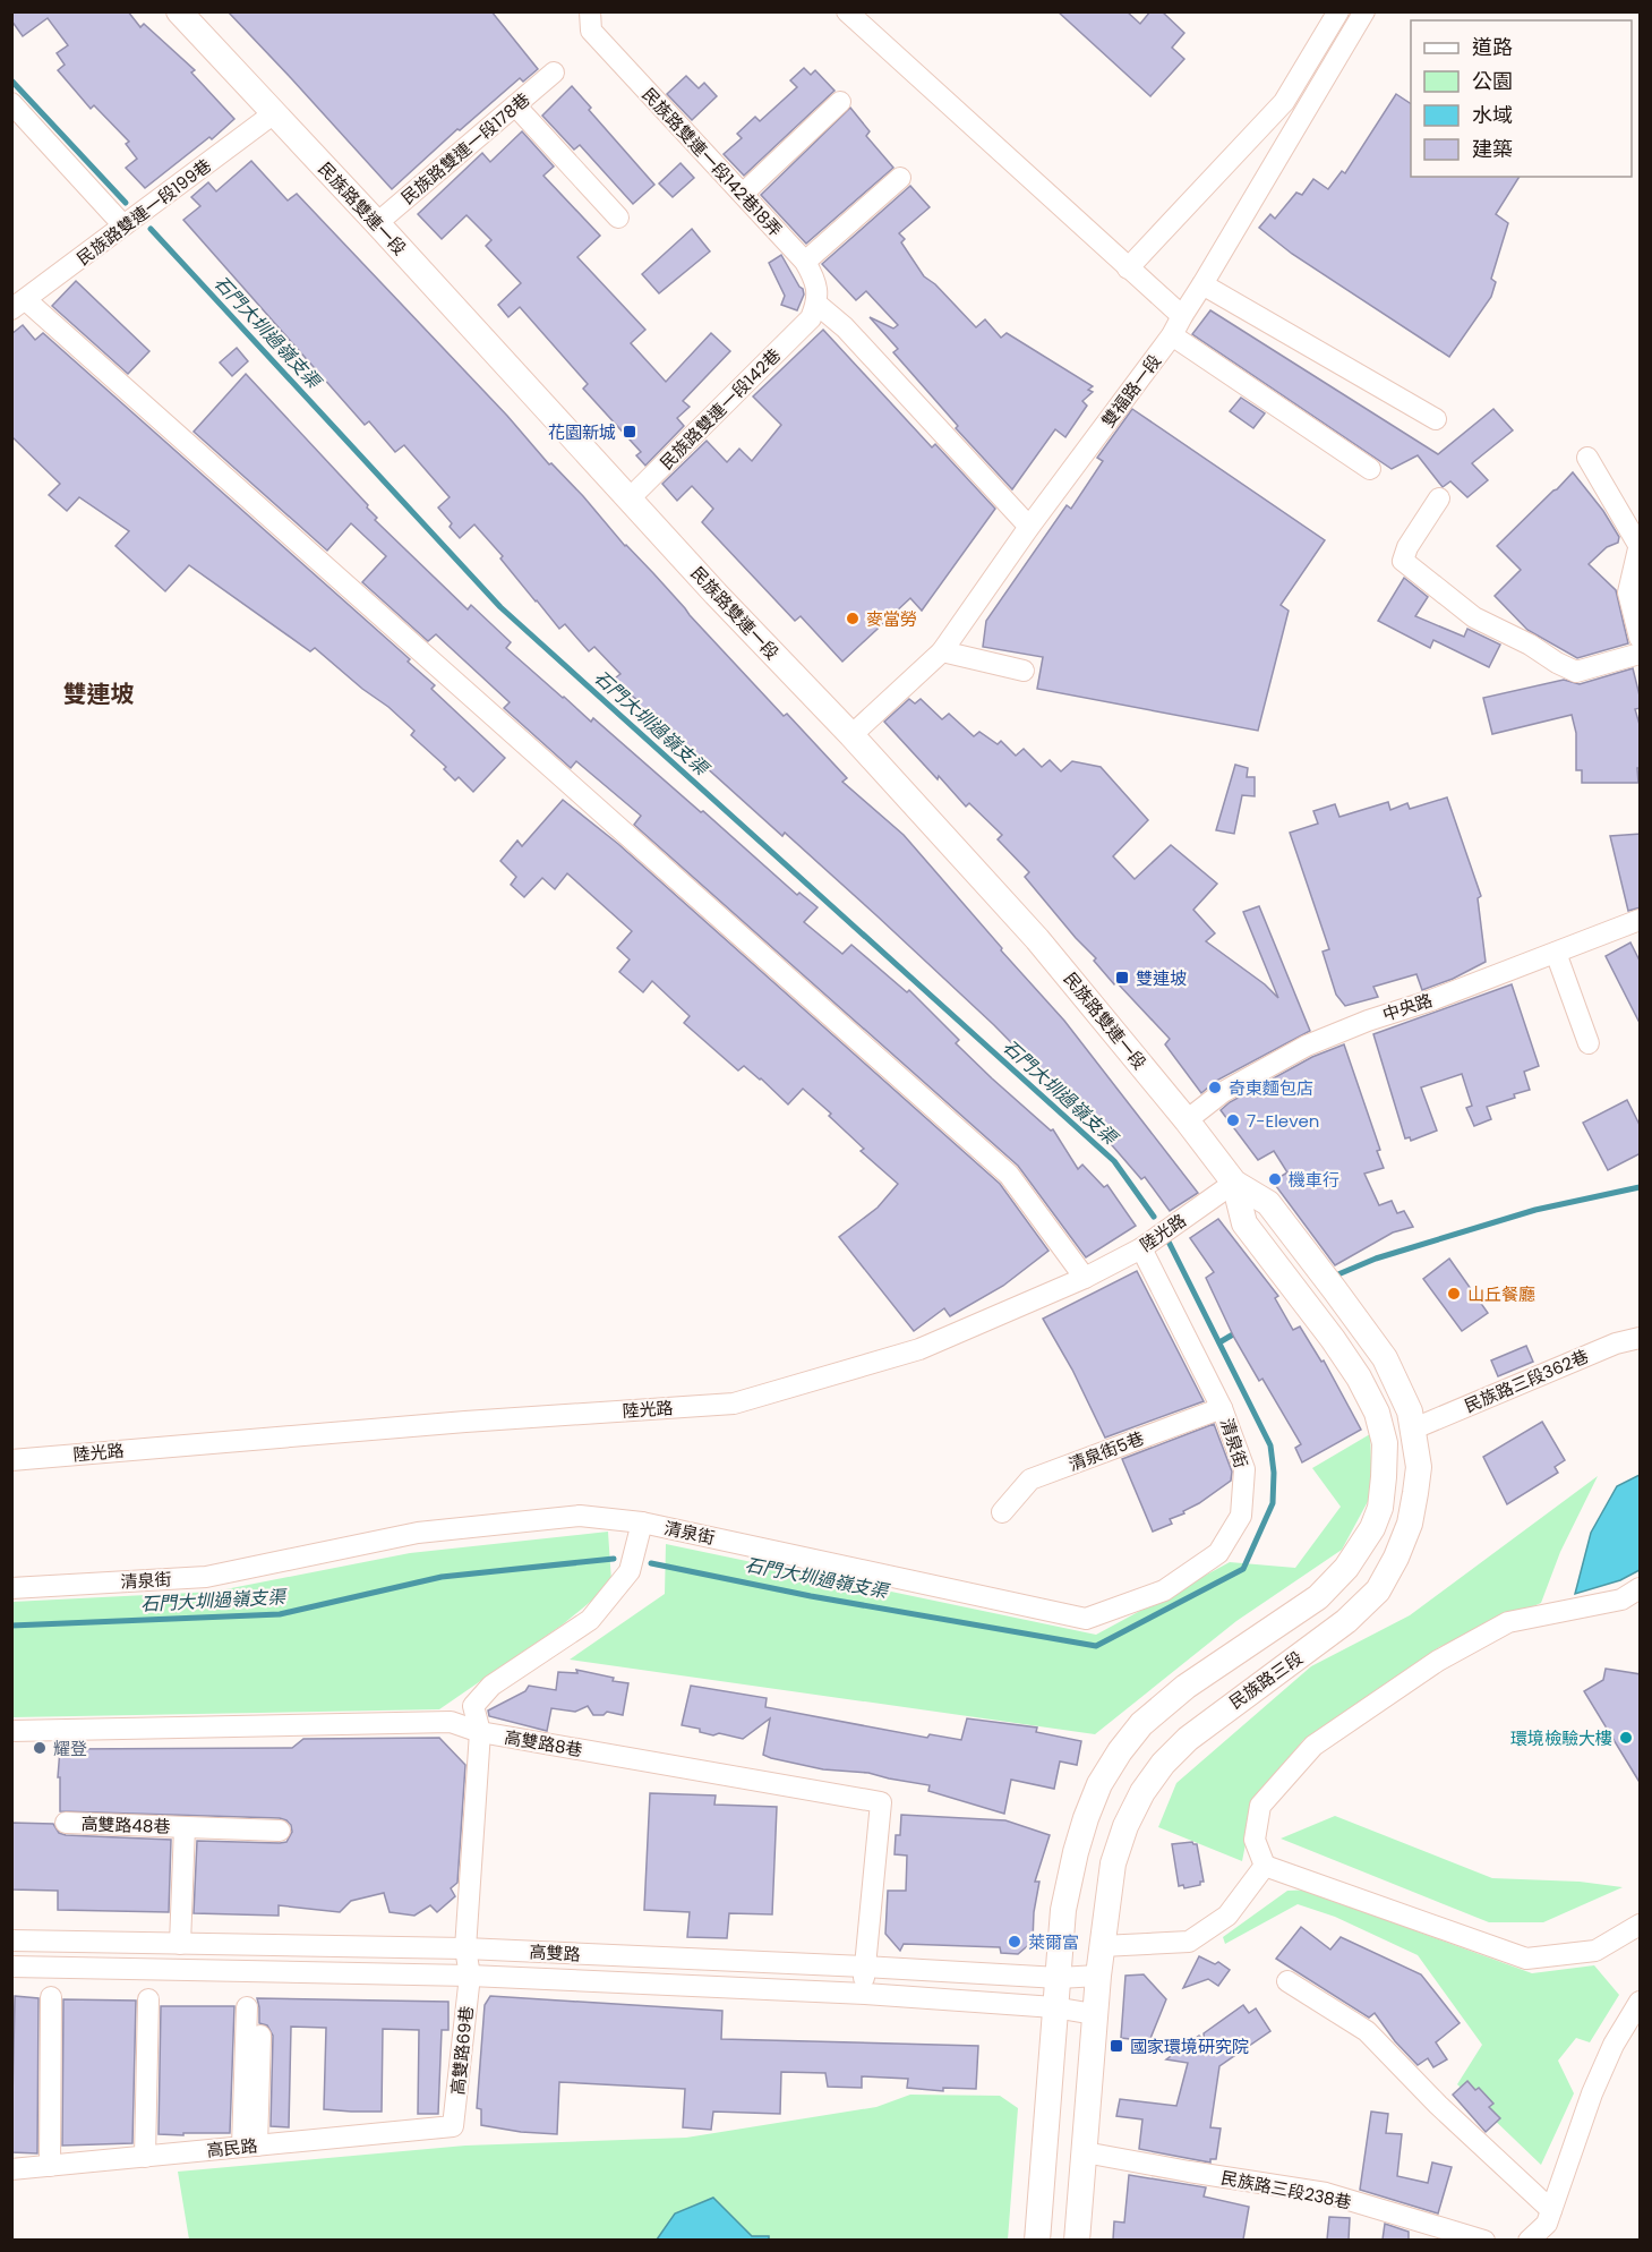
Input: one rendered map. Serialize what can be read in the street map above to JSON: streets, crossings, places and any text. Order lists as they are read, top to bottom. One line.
{"streets":{"main road":["民族路雙連一段","民族路三段"],"street":["民族路雙連一段178巷","民族路雙連一段142巷18弄","民族路雙連一段199巷","雙福路一段","民族路雙連一段142巷","中央路","陸光路","民族路三段362巷","清泉街","清泉街5巷","高雙路8巷","高雙路48巷","高雙路","高雙路69巷","高民路","民族路三段238巷"]},"crossings":[["民族路雙連一段178巷","民族路雙連一段"],["民族路雙連一段142巷18弄","民族路雙連一段142巷"],["民族路雙連一段","民族路雙連一段199巷"],["民族路雙連一段","雙福路一段"],["民族路雙連一段","民族路雙連一段142巷"],["民族路雙連一段","中央路"],["民族路雙連一段","民族路三段"],["中央路","民族路三段"],["陸光路","清泉街"],["陸光路","民族路三段"],["民族路三段362巷","民族路三段"],["清泉街","清泉街5巷"],["清泉街","高雙路69巷"],["民族路三段","高雙路"],["民族路三段","民族路三段238巷"],["高雙路8巷","高雙路"],["高雙路8巷","高雙路69巷"],["高雙路48巷","高雙路"],["高雙路","高雙路69巷"],["高雙路69巷","高民路"]],"districts":["雙連坡"],"water":["石門大圳過嶺支渠"],"places":{"transit":["花園新城","雙連坡","國家環境研究院"],"other":["麥當勞","奇東麵包店","7-Eleven","機車行","山丘餐廳","環境檢驗大樓","耀登","萊爾富"]},"legend":["道路","公園","水域","建築"]}
